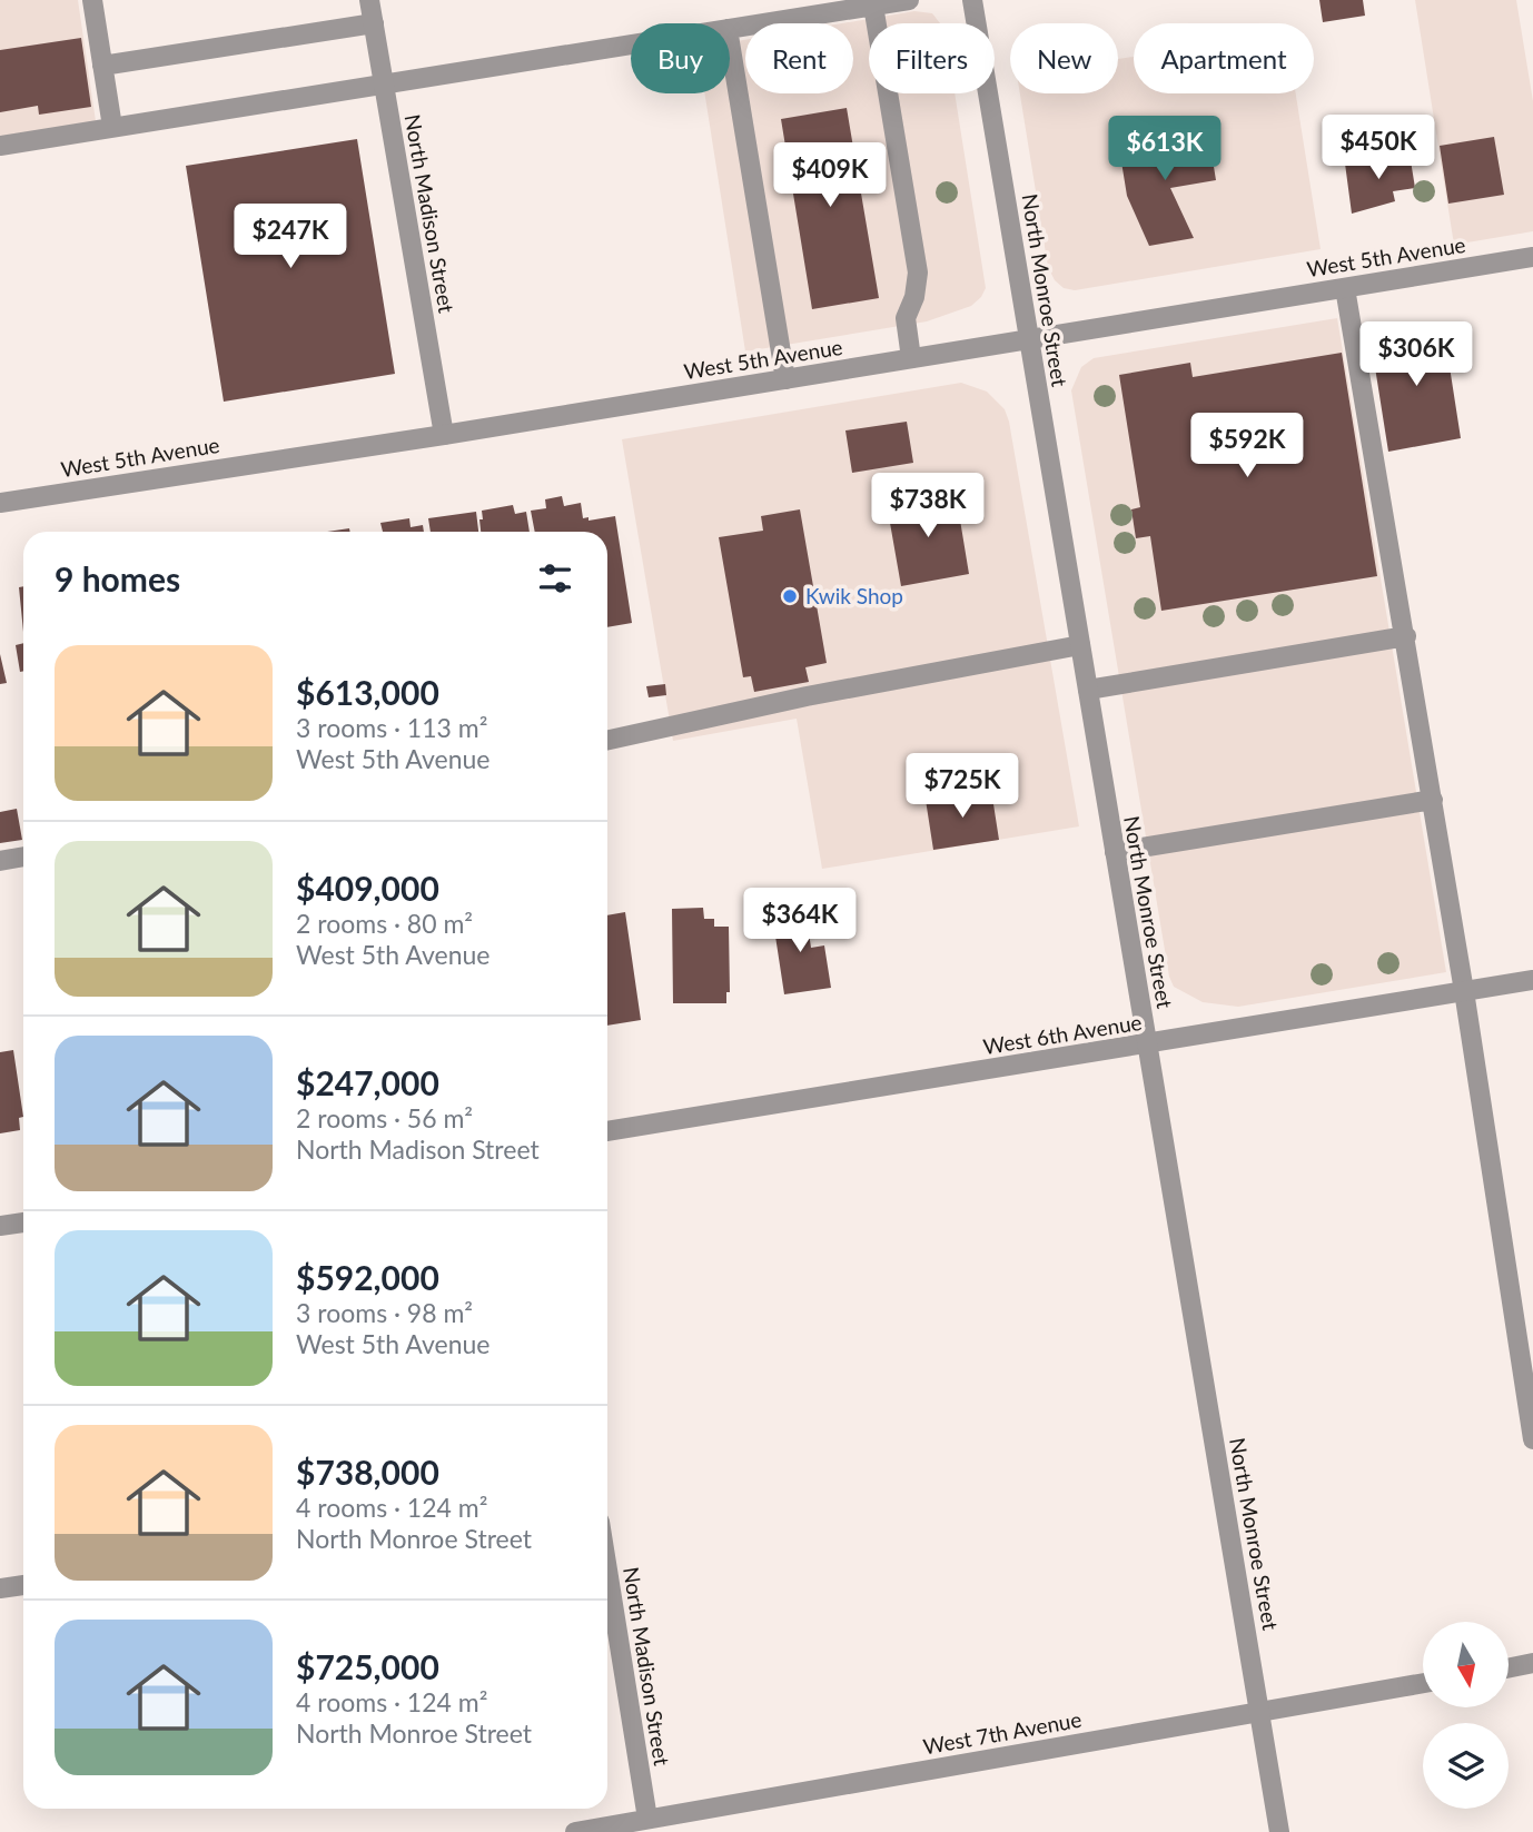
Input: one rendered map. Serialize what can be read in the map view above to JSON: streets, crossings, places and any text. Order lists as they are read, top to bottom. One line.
{"streets":{"street":["North Madison Street","West 5th Avenue","North Monroe Street","West 6th Avenue","West 7th Avenue"]},"crossings":[["North Madison Street","West 5th Avenue"],["North Madison Street","West 7th Avenue"],["West 5th Avenue","North Monroe Street"],["North Monroe Street","West 6th Avenue"],["North Monroe Street","West 7th Avenue"]],"places":["Kwik Shop"],"north":"bottom","page":{"chip":["Buy","Rent","Filters","New","Apartment"],"price":["$450K","$613K","$409K","$247K","$306K","$592K","$738K","$725K","$364K"],"heading":"9 homes","list":[{"name":"$613,000","note":"3 rooms · 113 m² · West 5th Avenue"},{"name":"$409,000","note":"2 rooms · 80 m² · West 5th Avenue"},{"name":"$247,000","note":"2 rooms · 56 m² · North Madison Street"},{"name":"$592,000","note":"3 rooms · 98 m² · West 5th Avenue"},{"name":"$738,000","note":"4 rooms · 124 m² · North Monroe Street"},{"name":"$725,000","note":"4 rooms · 124 m² · North Monroe Street"}]}}
